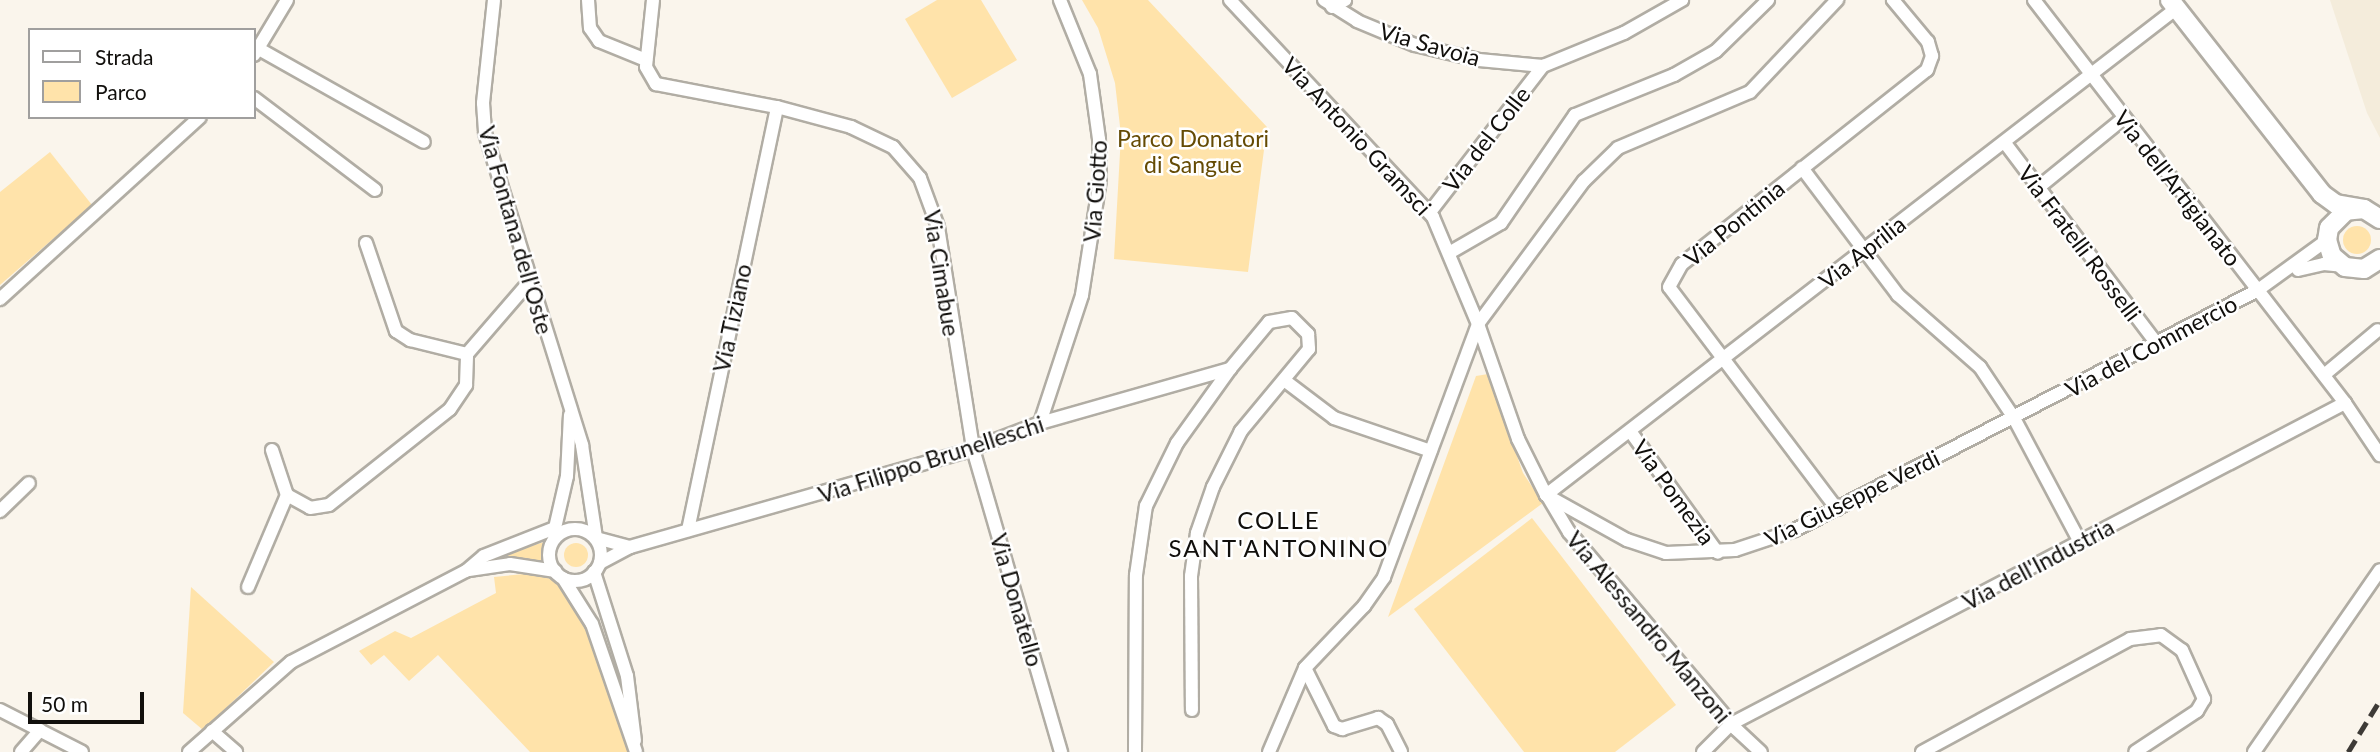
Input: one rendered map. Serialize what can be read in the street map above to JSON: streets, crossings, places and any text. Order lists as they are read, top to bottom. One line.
{"streets":{"street":["Via Savoia","Via Antonio Gramsci","Via del Colle","Via dell'Artigianato","Via Giotto","Via Pontinia","Via Fontana dell'Oste","Via Fratelli Rosselli","Via Aprilia","Via Cimabue","Via Tiziano","Via del Commercio","Via Filippo Brunelleschi","Via Pomezia","Via Giuseppe Verdi","Via dell'Industria","Via Donatello","Via Alessandro Manzoni"]},"crossings":[["Via Savoia","Via del Colle"],["Via Antonio Gramsci","Via del Colle"],["Via dell'Artigianato","Via Aprilia"],["Via dell'Artigianato","Via del Commercio"],["Via dell'Artigianato","Via dell'Industria"],["Via Giotto","Via Filippo Brunelleschi"],["Via Pontinia","Via Aprilia"],["Via Pontinia","Via Giuseppe Verdi"],["Via Fontana dell'Oste","Via Filippo Brunelleschi"],["Via Fratelli Rosselli","Via Aprilia"],["Via Fratelli Rosselli","Via del Commercio"],["Via Aprilia","Via Pomezia"],["Via Aprilia","Via Giuseppe Verdi"],["Via Aprilia","Via Alessandro Manzoni"],["Via Cimabue","Via Tiziano"],["Via Cimabue","Via Filippo Brunelleschi"],["Via Cimabue","Via Donatello"],["Via Tiziano","Via Filippo Brunelleschi"],["Via del Commercio","Via Giuseppe Verdi"],["Via Filippo Brunelleschi","Via Donatello"],["Via Pomezia","Via Giuseppe Verdi"],["Via Giuseppe Verdi","Via Alessandro Manzoni"],["Via dell'Industria","Via Alessandro Manzoni"]],"districts":["COLLE SANT'ANTONINO"],"parks":["Parco Donatori di Sangue"],"legend":["Strada","Parco"],"scale_bar":"50 m"}
